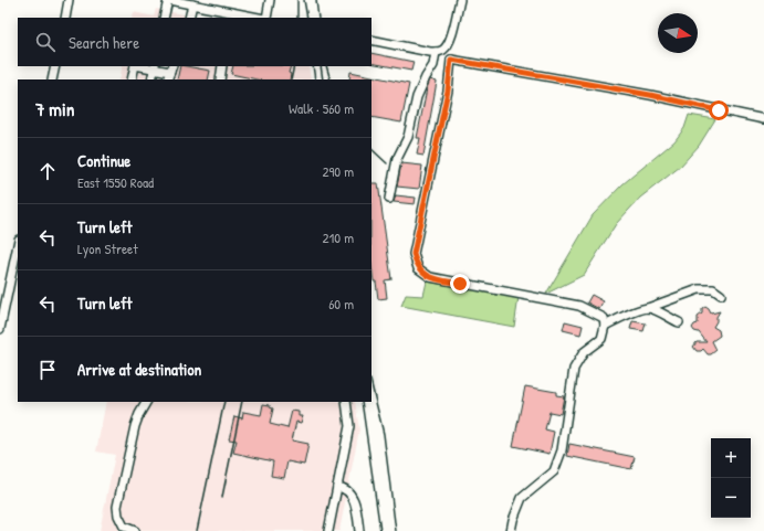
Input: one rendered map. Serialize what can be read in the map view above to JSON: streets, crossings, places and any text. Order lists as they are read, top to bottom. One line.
{"north":"right","page":{"search":"Search here","heading":["7 min","Walk · 560 m"],"list":[["Continue","East 1550 Road","290 m"],["Turn left","Lyon Street","210 m"],["Turn left","60 m"],"Arrive at destination"],"map_buttons":["+","−"]}}
